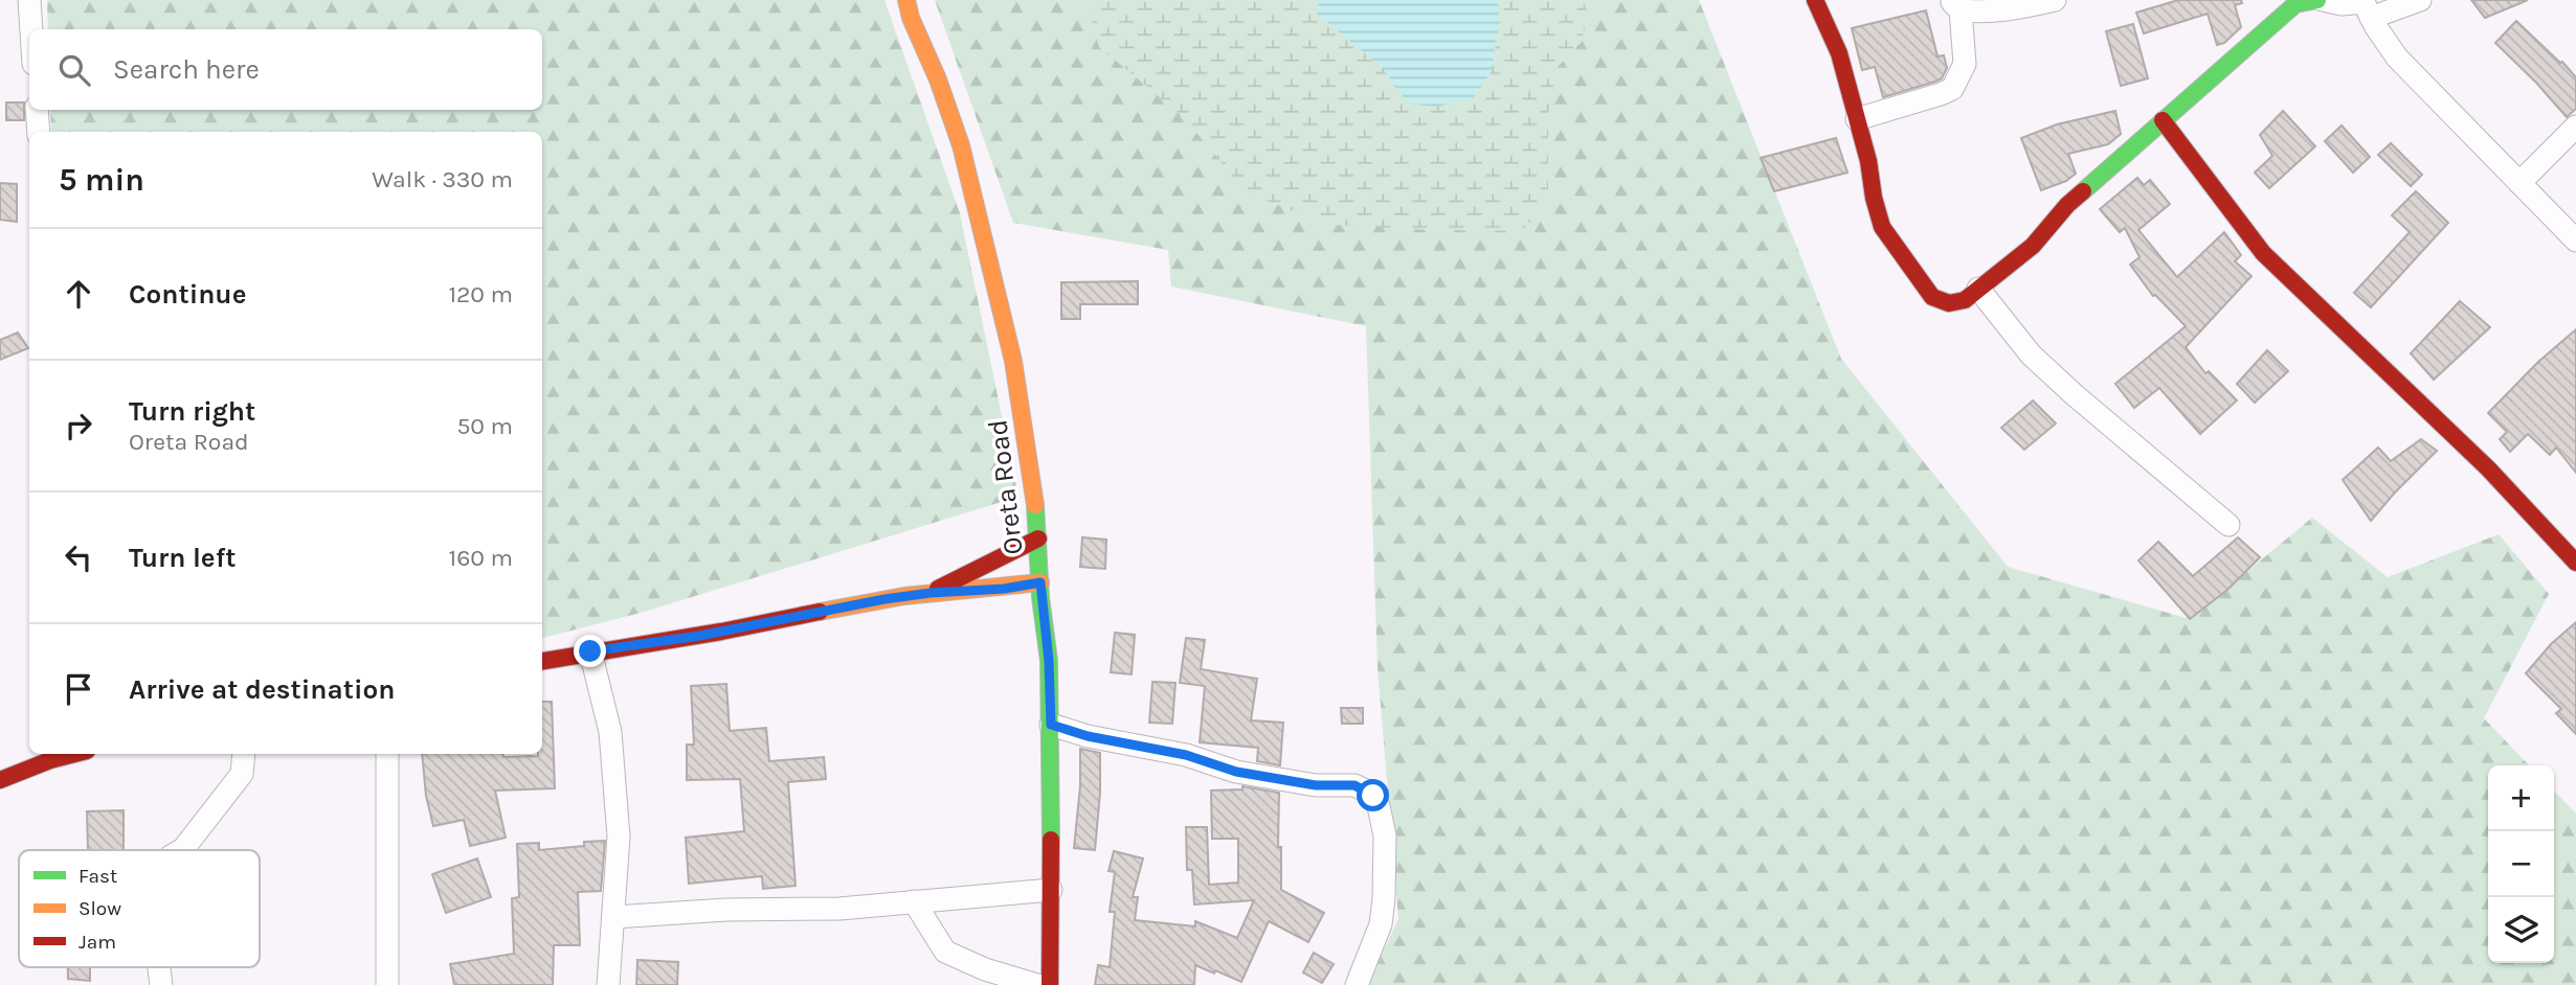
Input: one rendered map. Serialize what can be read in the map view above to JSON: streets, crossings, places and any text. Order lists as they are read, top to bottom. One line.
{"streets":{"street":["Oreta Road"]},"legend":["Fast","Slow","Jam"],"page":{"search":"Search here","heading":["5 min","Walk · 330 m"],"list":[["Continue","120 m"],["Turn right","Oreta Road","50 m"],["Turn left","160 m"],"Arrive at destination"],"map_buttons":["+","−"]}}
